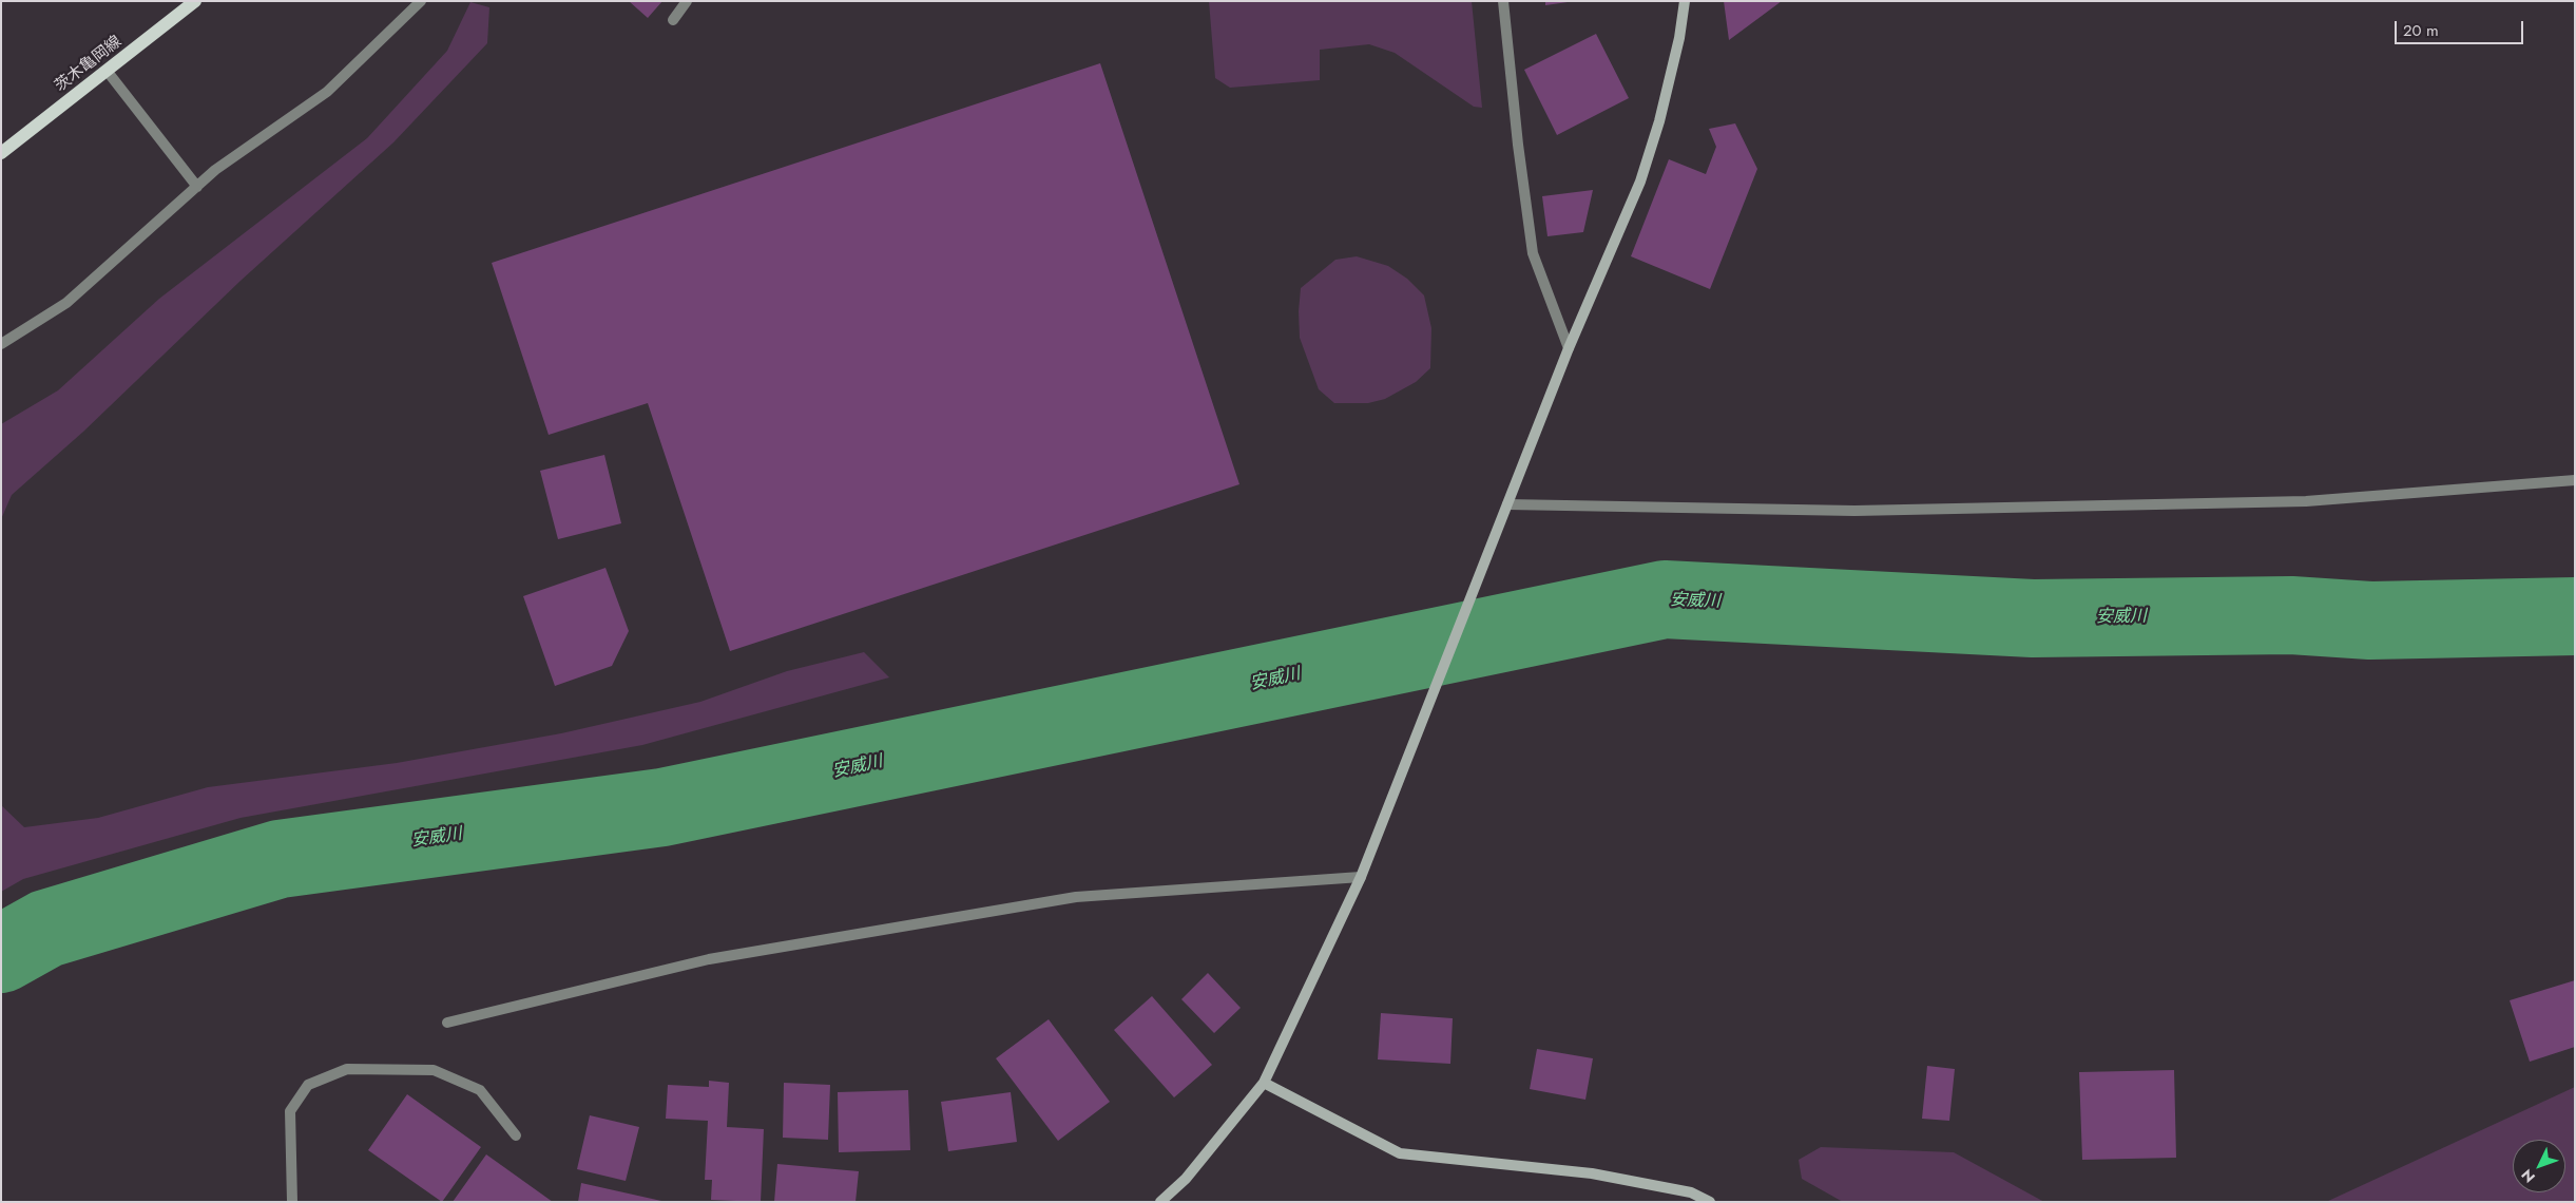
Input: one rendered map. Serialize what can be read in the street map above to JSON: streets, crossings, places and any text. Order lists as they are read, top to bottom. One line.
{"streets":{"main road":["茨木亀岡線"]},"water":["安威川"],"scale_bar":"20 m","north":"bottom left"}
